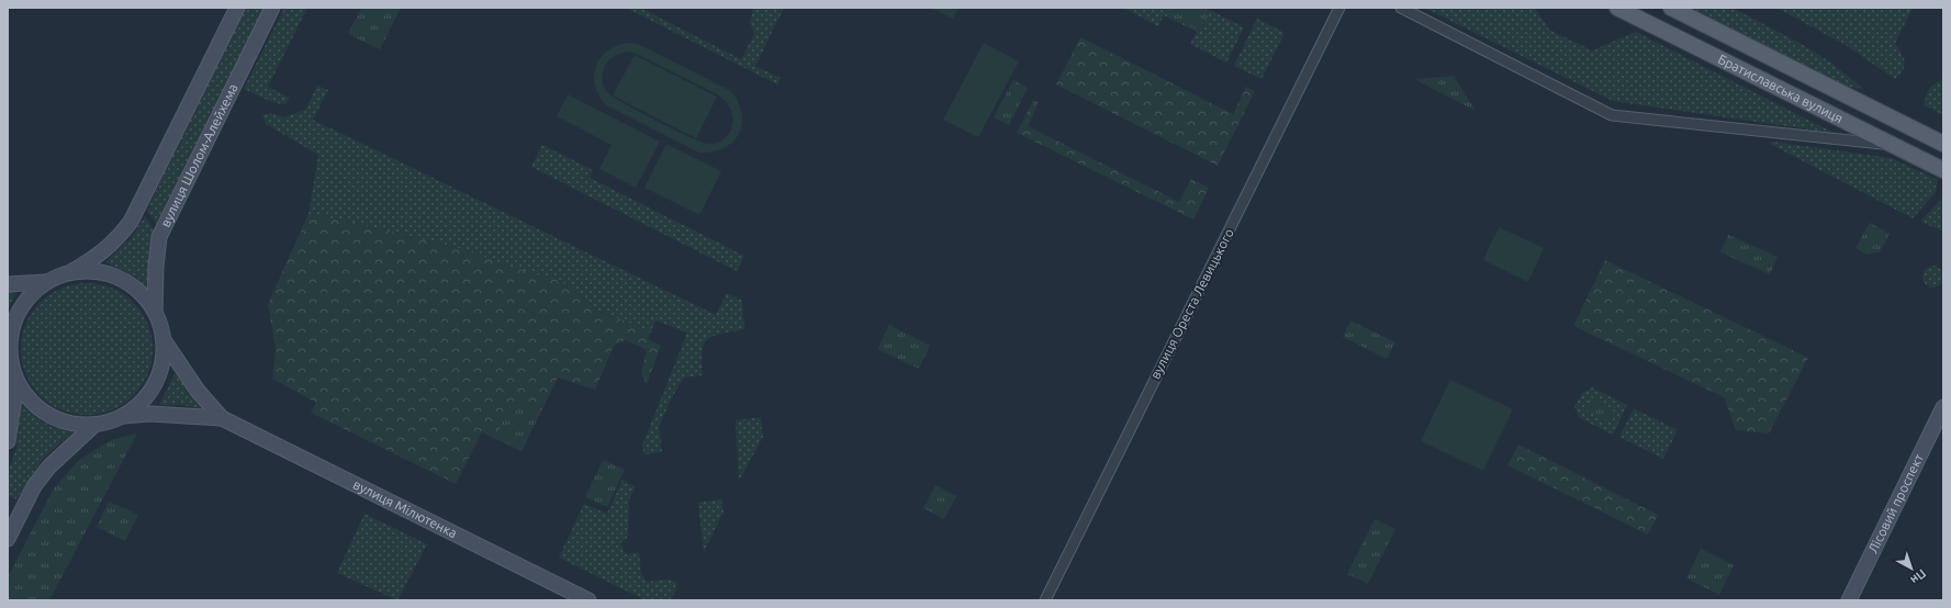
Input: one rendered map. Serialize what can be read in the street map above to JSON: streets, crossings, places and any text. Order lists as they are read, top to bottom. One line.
{"streets":{"main road":["Братиславська вулиця"],"street":["вулиця Шолом-Алейхема","вулиця Ореста Левицького","Лісовий проспект","вулиця Мілютенка"]},"crossings":[["вулиця Шолом-Алейхема","вулиця Мілютенка"]],"north":"bottom right"}
